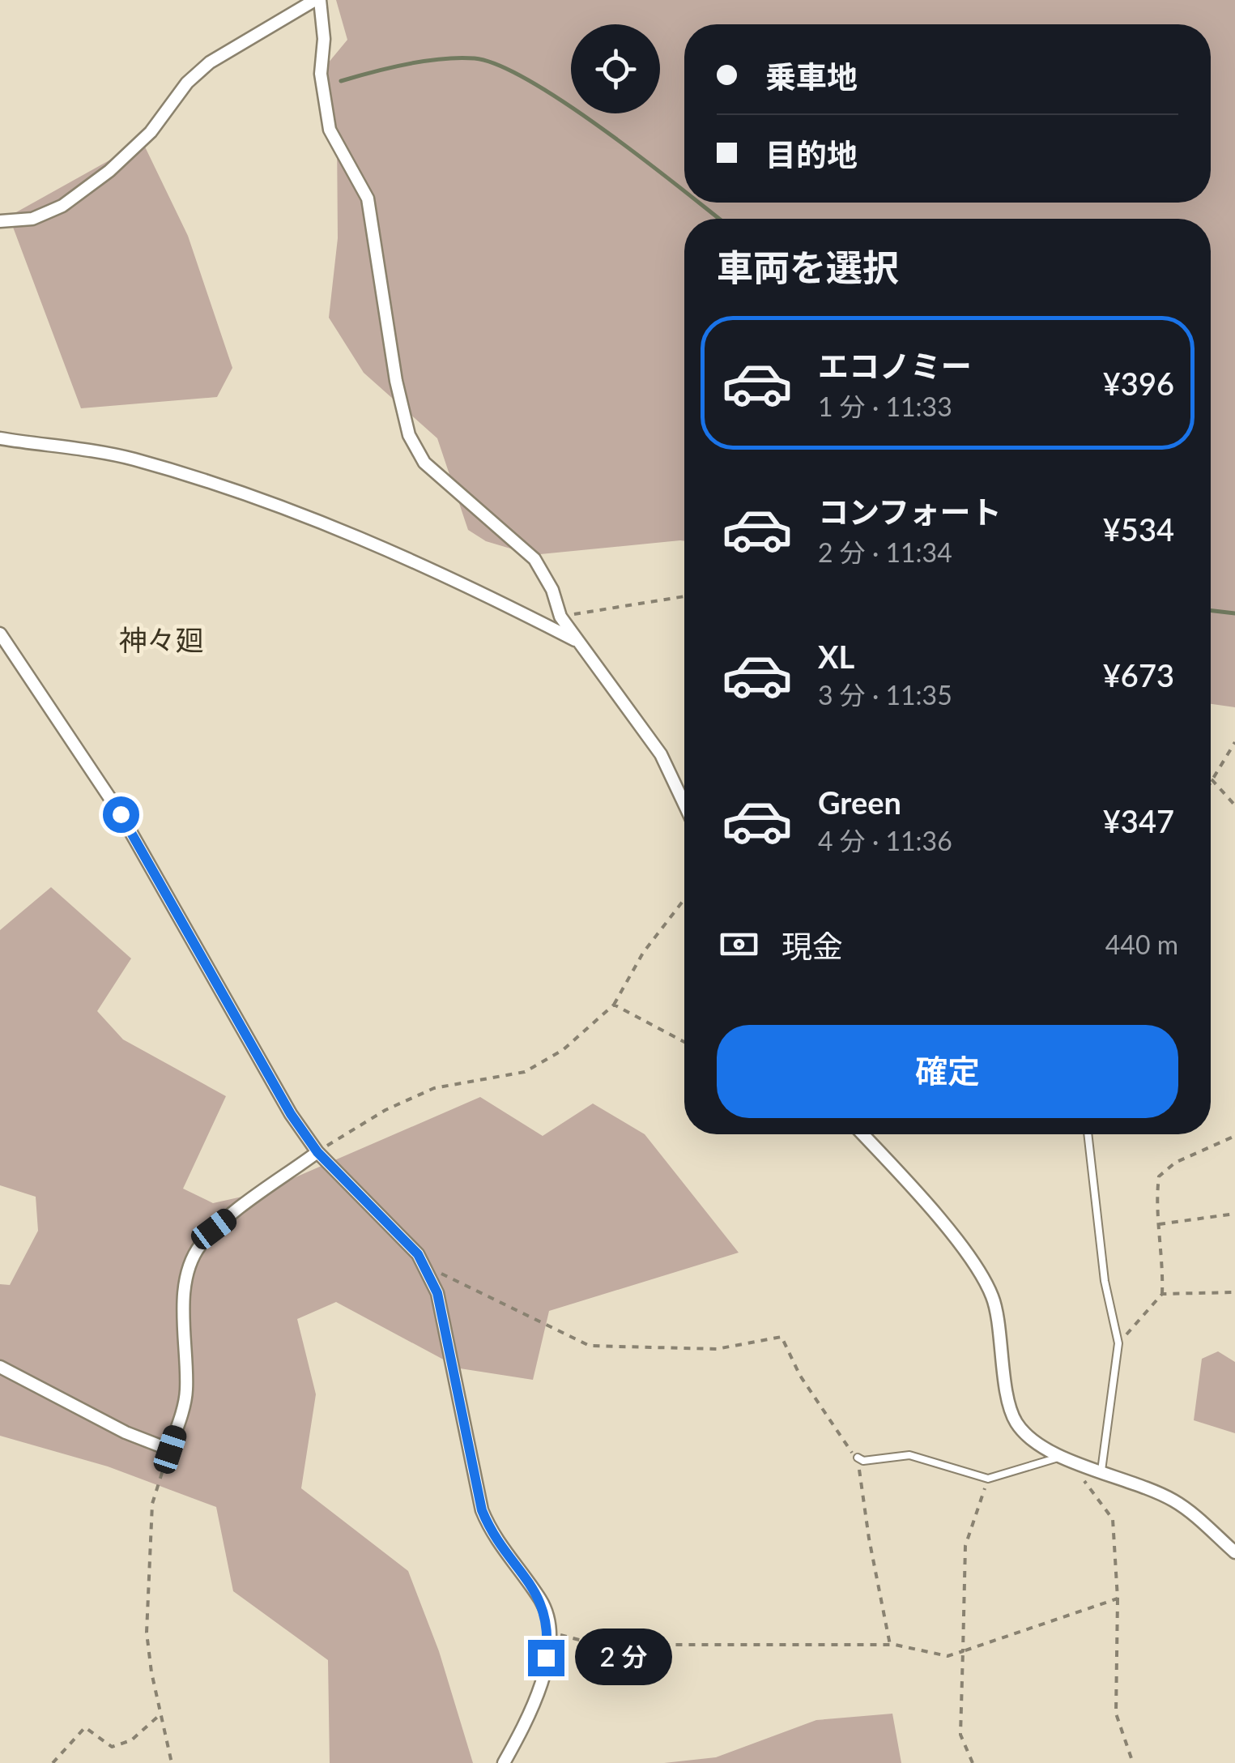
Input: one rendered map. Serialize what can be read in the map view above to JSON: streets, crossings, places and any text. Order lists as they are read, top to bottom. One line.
{"districts":["神々廻"],"page":{"banner":["乗車地","目的地"],"heading":"車両を選択","list":[{"name":"エコノミー","note":"1 分 · 11:33","value":"¥396"},{"name":"コンフォート","note":"2 分 · 11:34","value":"¥534"},{"name":"XL","note":"3 分 · 11:35","value":"¥673"},{"name":"Green","note":"4 分 · 11:36","value":"¥347"}],"pay":["現金","440 m"],"buttons":"確定","bubble":"2 分"}}
